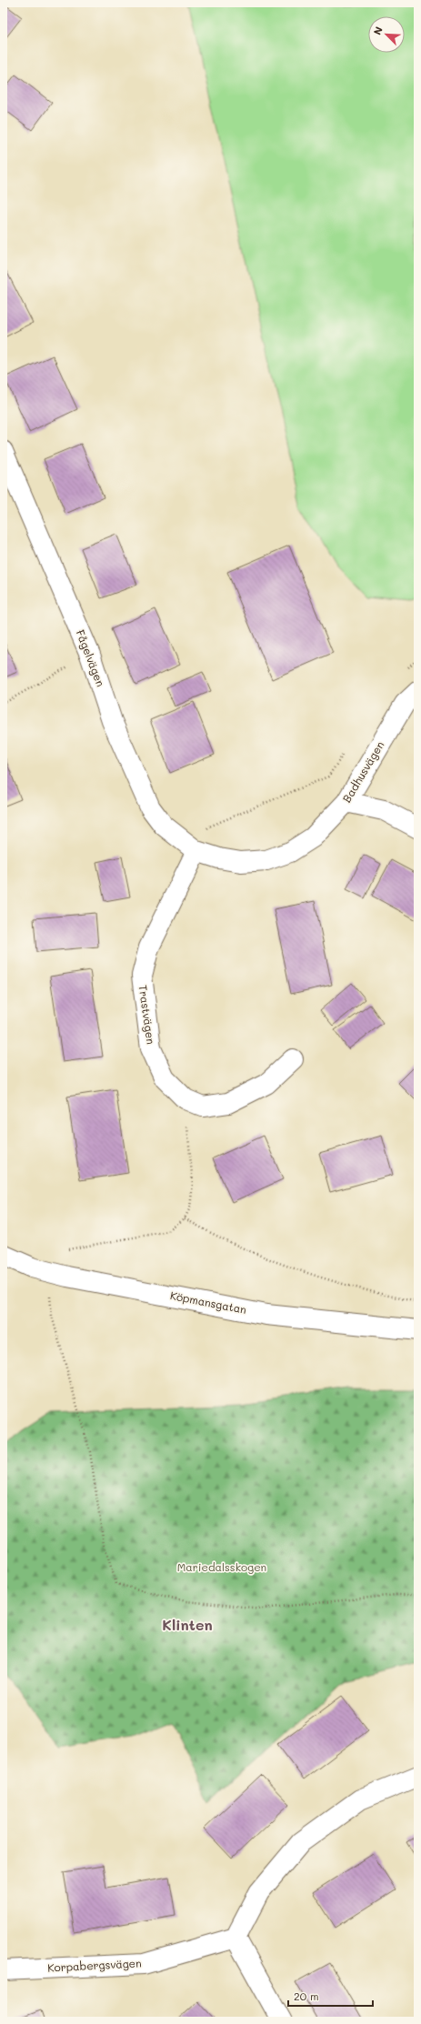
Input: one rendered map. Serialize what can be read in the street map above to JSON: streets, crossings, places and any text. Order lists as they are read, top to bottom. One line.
{"streets":{"street":["Fågelvägen","Badhusvägen","Trastvägen","Köpmansgatan","Korpabergsvägen"]},"crossings":[["Fågelvägen","Badhusvägen"],["Fågelvägen","Trastvägen"],["Badhusvägen","Trastvägen"]],"districts":["Klinten"],"parks":["Mariedalsskogen"],"scale_bar":"20 m","north":"top left"}
